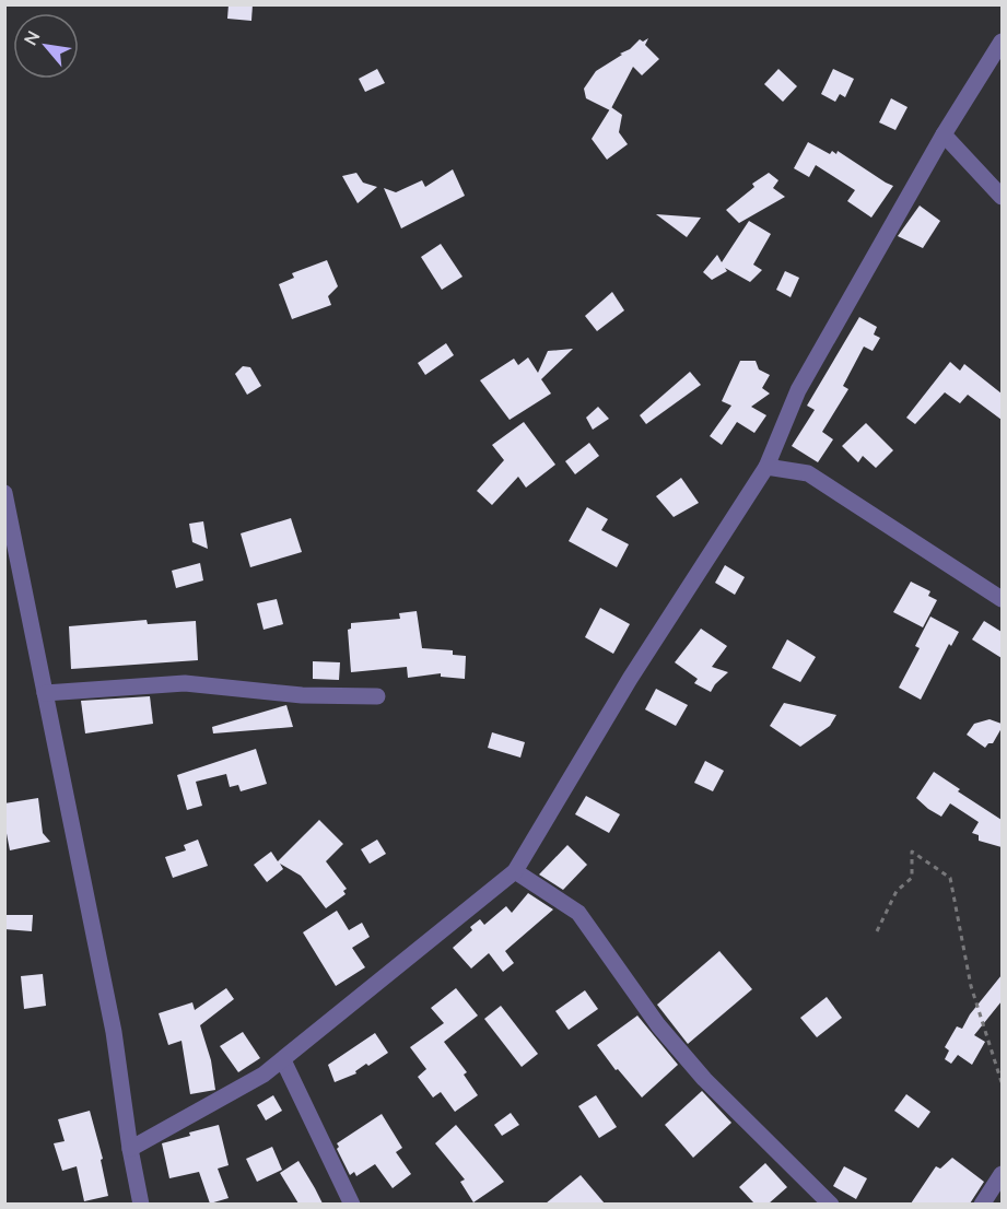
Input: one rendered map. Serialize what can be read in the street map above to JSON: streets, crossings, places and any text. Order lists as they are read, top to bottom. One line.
{"north":"top left"}
